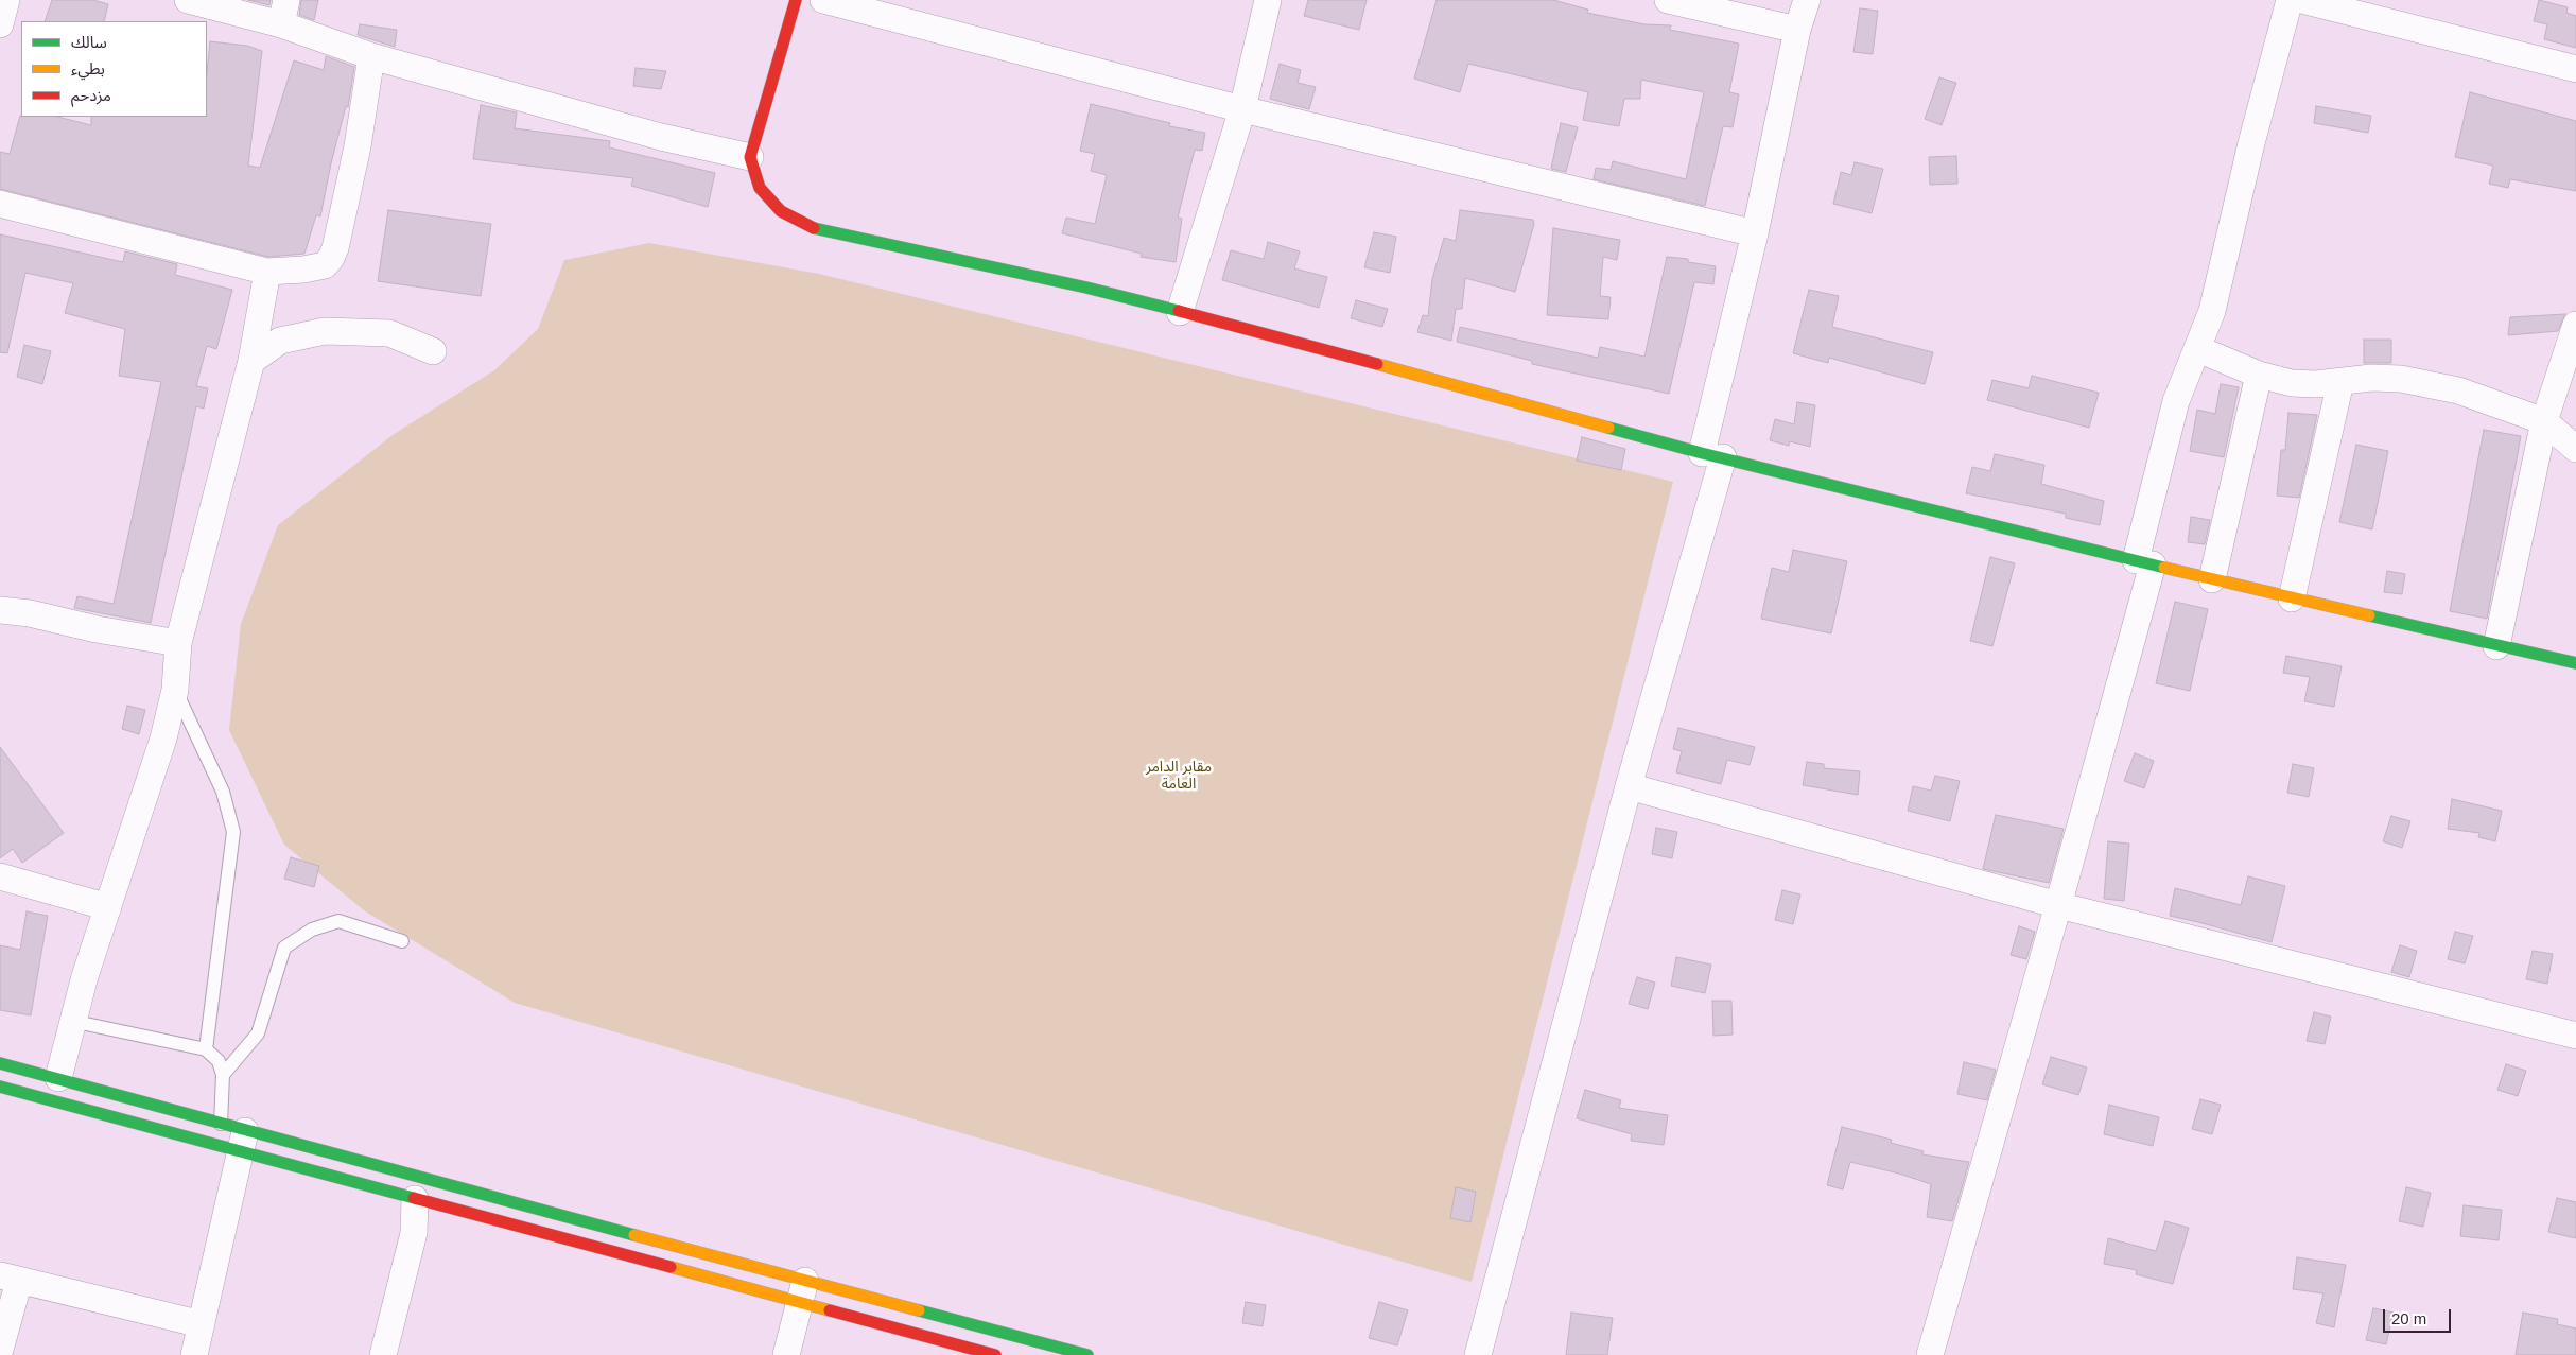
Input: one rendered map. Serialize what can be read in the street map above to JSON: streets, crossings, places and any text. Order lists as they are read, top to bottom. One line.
{"parks":["مقابر الدامر العامة"],"legend":["سالك","بطيء","مزدحم"],"scale_bar":"20 m"}
